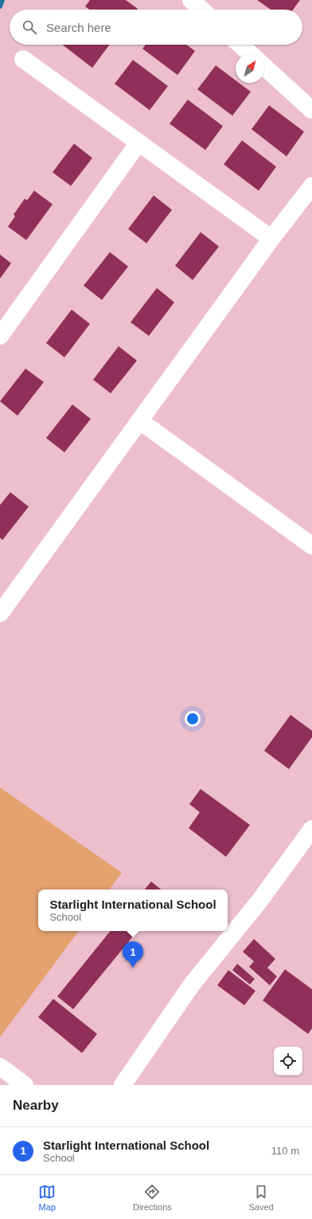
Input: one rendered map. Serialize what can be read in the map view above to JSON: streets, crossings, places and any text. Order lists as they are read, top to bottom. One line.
{"north":"top right","page":{"search":"Search here","popup":["Starlight International School","School"],"pins":"1","heading":"Nearby","list":[{"mark":"1","name":"Starlight International School","note":"School","value":"110 m"}],"nav":["Map","Directions","Saved"]}}
